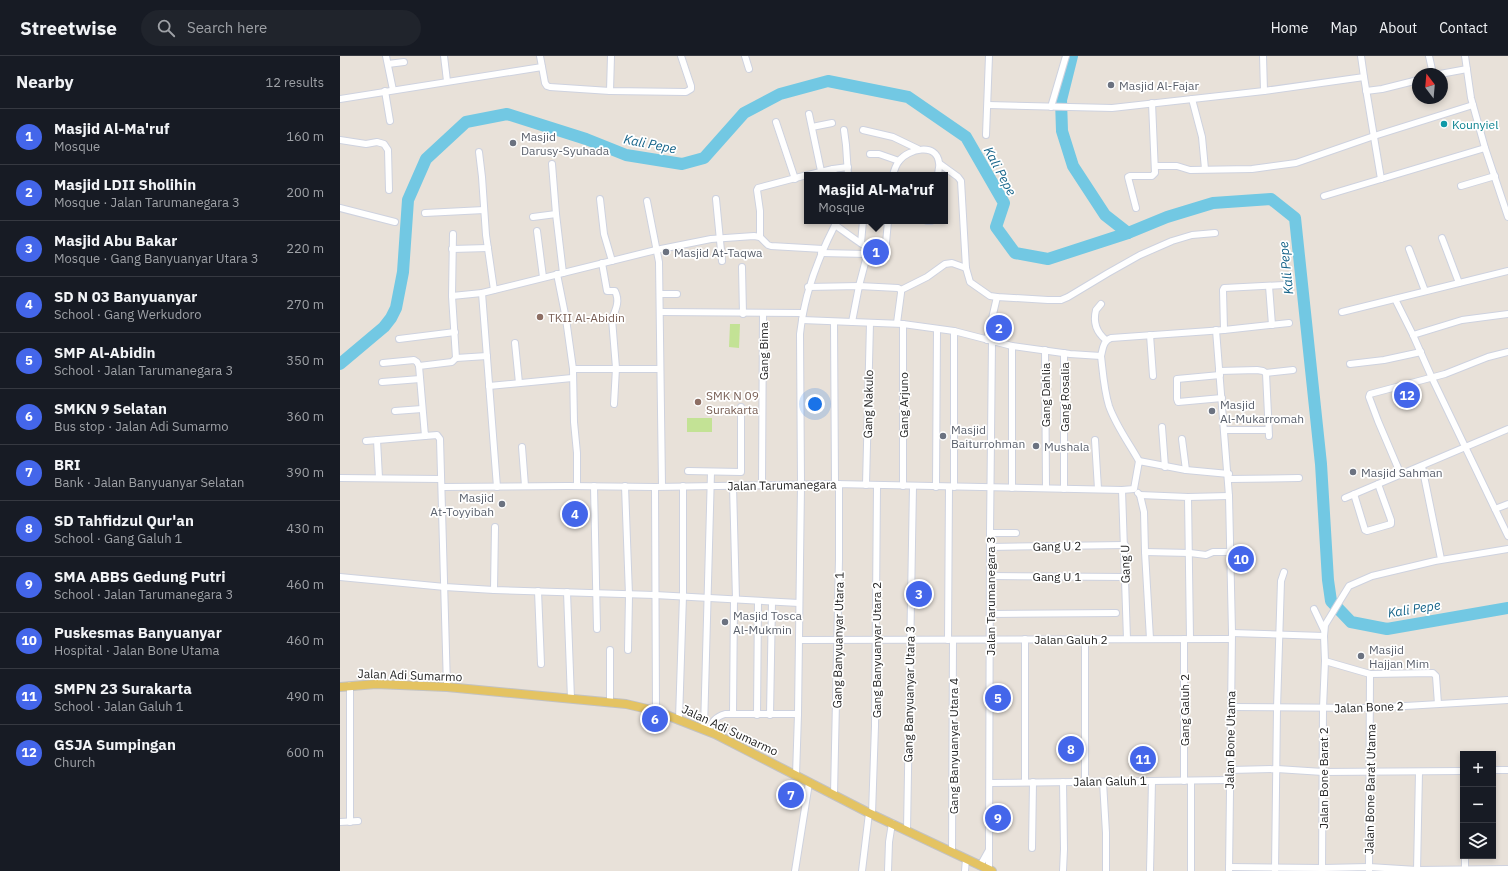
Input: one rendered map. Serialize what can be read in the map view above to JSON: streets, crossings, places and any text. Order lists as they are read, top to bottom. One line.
{"streets":{"main road":["Jalan Adi Sumarmo"],"street":["Gang Bima","Gang Dahlia","Gang Rosalia","Gang Nakulo","Gang Arjuno","Jalan Tarumanegara","Gang U 2","Gang U","Gang U 1","Jalan Tarumanegara 3","Jalan Galuh 2","Gang Banyuanyar Utara 1","Gang Banyuanyar Utara 2","Gang Banyuanyar Utara 3","Jalan Bone 2","Gang Galuh 2","Jalan Bone Utama","Gang Banyuanyar Utara 4","Jalan Bone Barat 2","Jalan Galuh 1","Jalan Bone Barat Utama"]},"crossings":[["Gang Bima","Jalan Tarumanegara"],["Gang Dahlia","Jalan Tarumanegara"],["Gang Rosalia","Jalan Tarumanegara"],["Gang Nakulo","Jalan Tarumanegara"],["Gang Arjuno","Jalan Tarumanegara"],["Jalan Tarumanegara","Gang U"],["Jalan Tarumanegara","Jalan Tarumanegara 3"],["Jalan Tarumanegara","Gang Banyuanyar Utara 1"],["Jalan Tarumanegara","Gang Banyuanyar Utara 2"],["Jalan Tarumanegara","Gang Banyuanyar Utara 3"],["Jalan Tarumanegara","Gang Banyuanyar Utara 4"],["Gang U 2","Gang U"],["Gang U 2","Jalan Tarumanegara 3"],["Gang U","Gang U 1"],["Gang U","Jalan Galuh 2"],["Gang U 1","Jalan Tarumanegara 3"],["Jalan Tarumanegara 3","Jalan Galuh 2"],["Jalan Tarumanegara 3","Jalan Adi Sumarmo"],["Jalan Tarumanegara 3","Jalan Galuh 1"],["Jalan Galuh 2","Gang Banyuanyar Utara 1"],["Jalan Galuh 2","Gang Banyuanyar Utara 2"],["Jalan Galuh 2","Gang Banyuanyar Utara 3"],["Jalan Galuh 2","Gang Galuh 2"],["Jalan Galuh 2","Jalan Bone Utama"],["Jalan Galuh 2","Gang Banyuanyar Utara 4"],["Jalan Galuh 2","Jalan Bone Barat 2"],["Gang Banyuanyar Utara 1","Jalan Adi Sumarmo"],["Gang Banyuanyar Utara 2","Jalan Adi Sumarmo"],["Jalan Adi Sumarmo","Gang Banyuanyar Utara 3"],["Jalan Adi Sumarmo","Gang Banyuanyar Utara 4"],["Jalan Bone 2","Jalan Bone Utama"],["Jalan Bone 2","Jalan Bone Barat 2"],["Jalan Bone 2","Jalan Bone Barat Utama"],["Gang Galuh 2","Jalan Galuh 1"],["Jalan Bone Utama","Jalan Galuh 1"]],"water":["Kali Pepe"],"places":["Masjid Al-Fajar","Kounyiel","Masjid Darusy-Syuhada","Masjid At-Taqwa","TKII Al-Abidin","SMK N 09 Surakarta","Masjid Al-Mukarromah","Masjid Baiturrohman","Mushala","Masjid Sahman","Masjid At-Toyyibah","Masjid Tosca Al-Mukmin","Masjid Hajjan Mim"],"north":"top","page":{"header":"Streetwise","search":"Search here","nav":["Home","Map","About","Contact"],"heading":["Nearby","12 results"],"list":[{"mark":"1","name":"Masjid Al-Ma'ruf","note":"Mosque","value":"160 m"},{"mark":"2","name":"Masjid LDII Sholihin","note":"Mosque · Jalan Tarumanegara 3","value":"200 m"},{"mark":"3","name":"Masjid Abu Bakar","note":"Mosque · Gang Banyuanyar Utara 3","value":"220 m"},{"mark":"4","name":"SD N 03 Banyuanyar","note":"School · Gang Werkudoro","value":"270 m"},{"mark":"5","name":"SMP Al-Abidin","note":"School · Jalan Tarumanegara 3","value":"350 m"},{"mark":"6","name":"SMKN 9 Selatan","note":"Bus stop · Jalan Adi Sumarmo","value":"360 m"},{"mark":"7","name":"BRI","note":"Bank · Jalan Banyuanyar Selatan","value":"390 m"},{"mark":"8","name":"SD Tahfidzul Qur'an","note":"School · Gang Galuh 1","value":"430 m"},{"mark":"9","name":"SMA ABBS Gedung Putri","note":"School · Jalan Tarumanegara 3","value":"460 m"},{"mark":"10","name":"Puskesmas Banyuanyar","note":"Hospital · Jalan Bone Utama","value":"460 m"},{"mark":"11","name":"SMPN 23 Surakarta","note":"School · Jalan Galuh 1","value":"490 m"},{"mark":"12","name":"GSJA Sumpingan","note":"Church","value":"600 m"}],"popup":["Masjid Al-Ma'ruf","Mosque"],"pins":["1","2","12","4","10","3","5","6","8","11","7","9"],"map_buttons":["+","−"]}}
